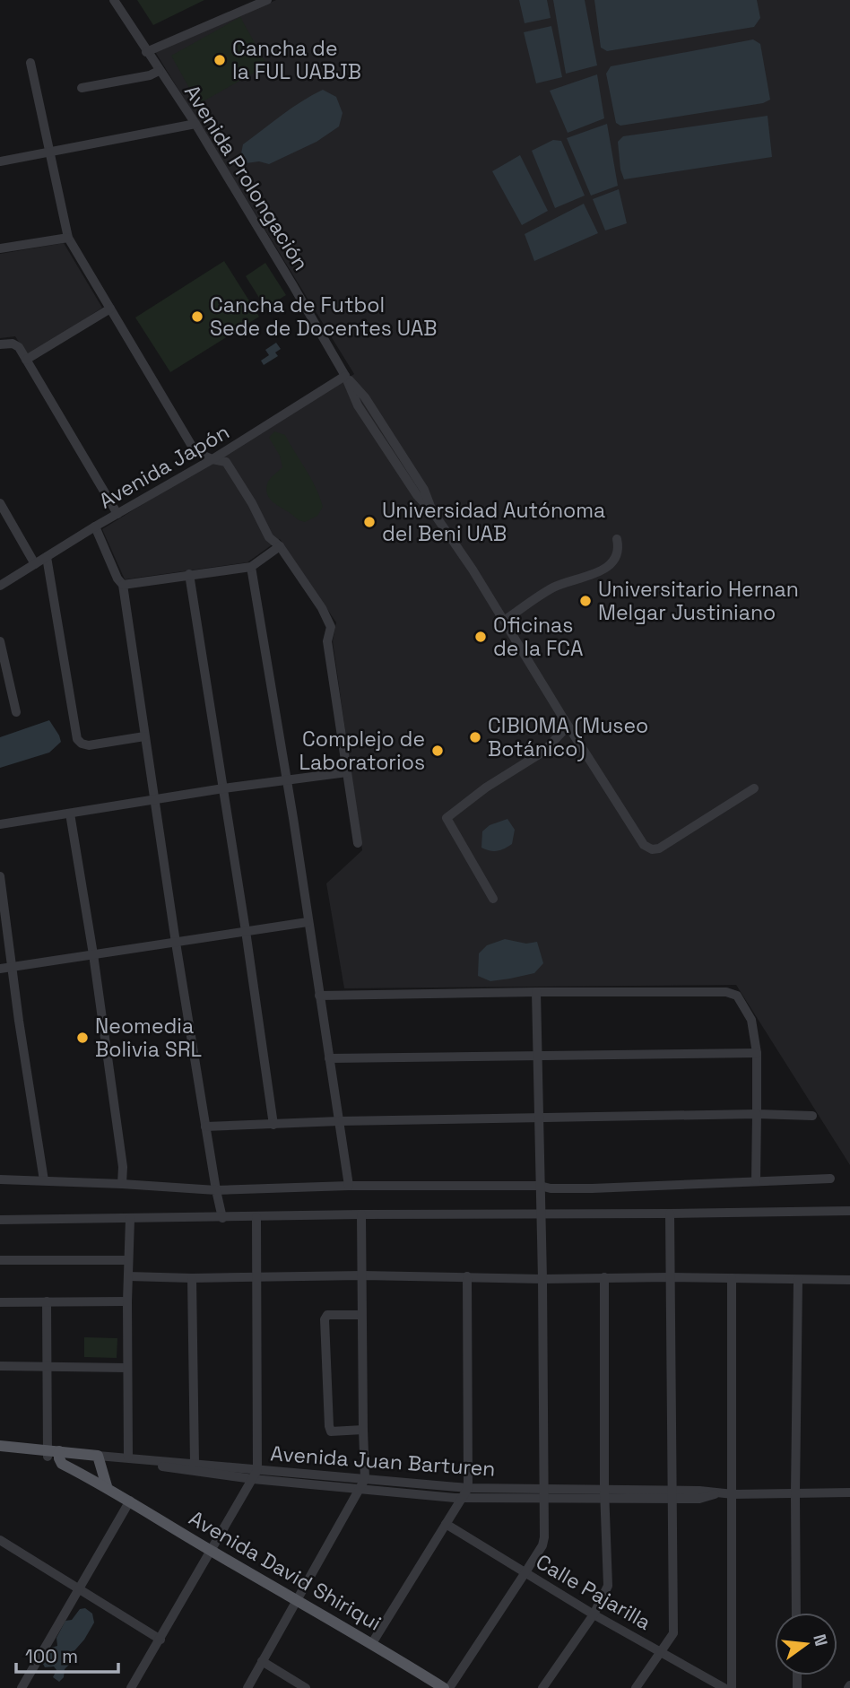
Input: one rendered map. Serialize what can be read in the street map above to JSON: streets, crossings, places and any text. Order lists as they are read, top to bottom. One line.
{"streets":{"main road":["Avenida Juan Barturen","Avenida David Shiriqui"],"street":["Avenida Prolongación","Avenida Japón","Calle Pajarilla"]},"crossings":[["Avenida Prolongación","Avenida Japón"],["Avenida Juan Barturen","Avenida David Shiriqui"]],"places":["Cancha de la FUL UABJB","Cancha de Futbol Sede de Docentes UAB","Universidad Autónoma del Beni UAB","Universitario Hernan Melgar Justiniano","Oficinas de la FCA","CIBIOMA (Museo Botánico)","Complejo de Laboratorios","Neomedia Bolivia SRL"],"scale_bar":"100 m","north":"right"}
